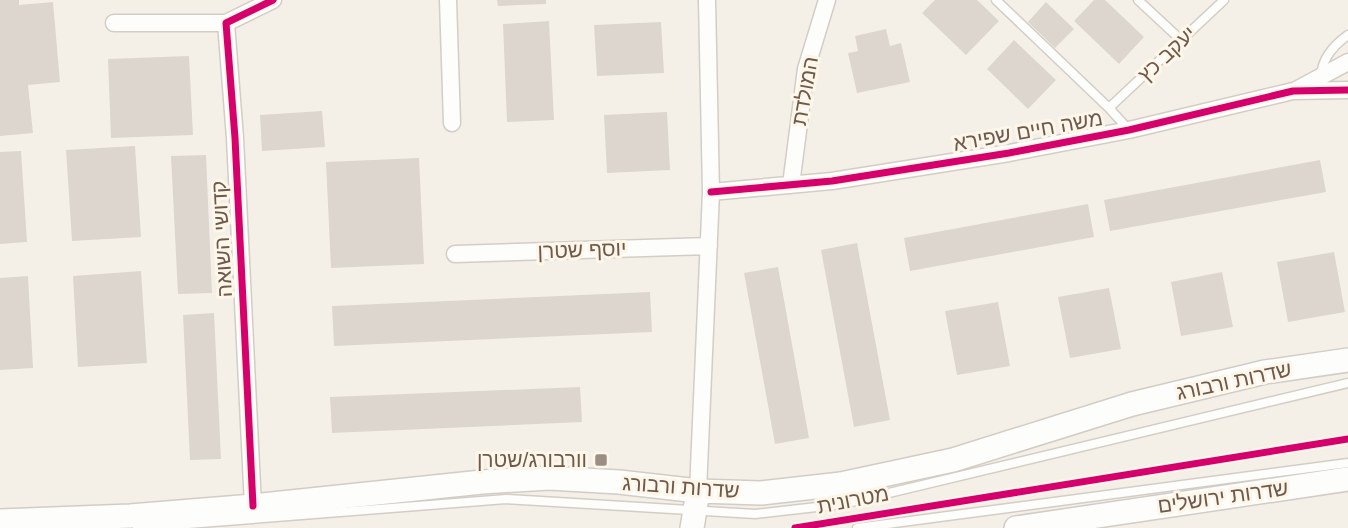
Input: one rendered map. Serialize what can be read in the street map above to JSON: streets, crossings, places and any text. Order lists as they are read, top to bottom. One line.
{"streets":{"main road":["שדרות ורבורג","שדרות ירושלים"],"street":["המולדת","משה חיים שפירא","קדושי השואה","יוסף שטרן"],"lane":["יעקב כץ","מטרונית"]},"crossings":[["המולדת","משה חיים שפירא"],["קדושי השואה","שדרות ורבורג"],["שדרות ורבורג","מטרונית"]],"places":{"transit":["וורבורג/שטרן"]}}
